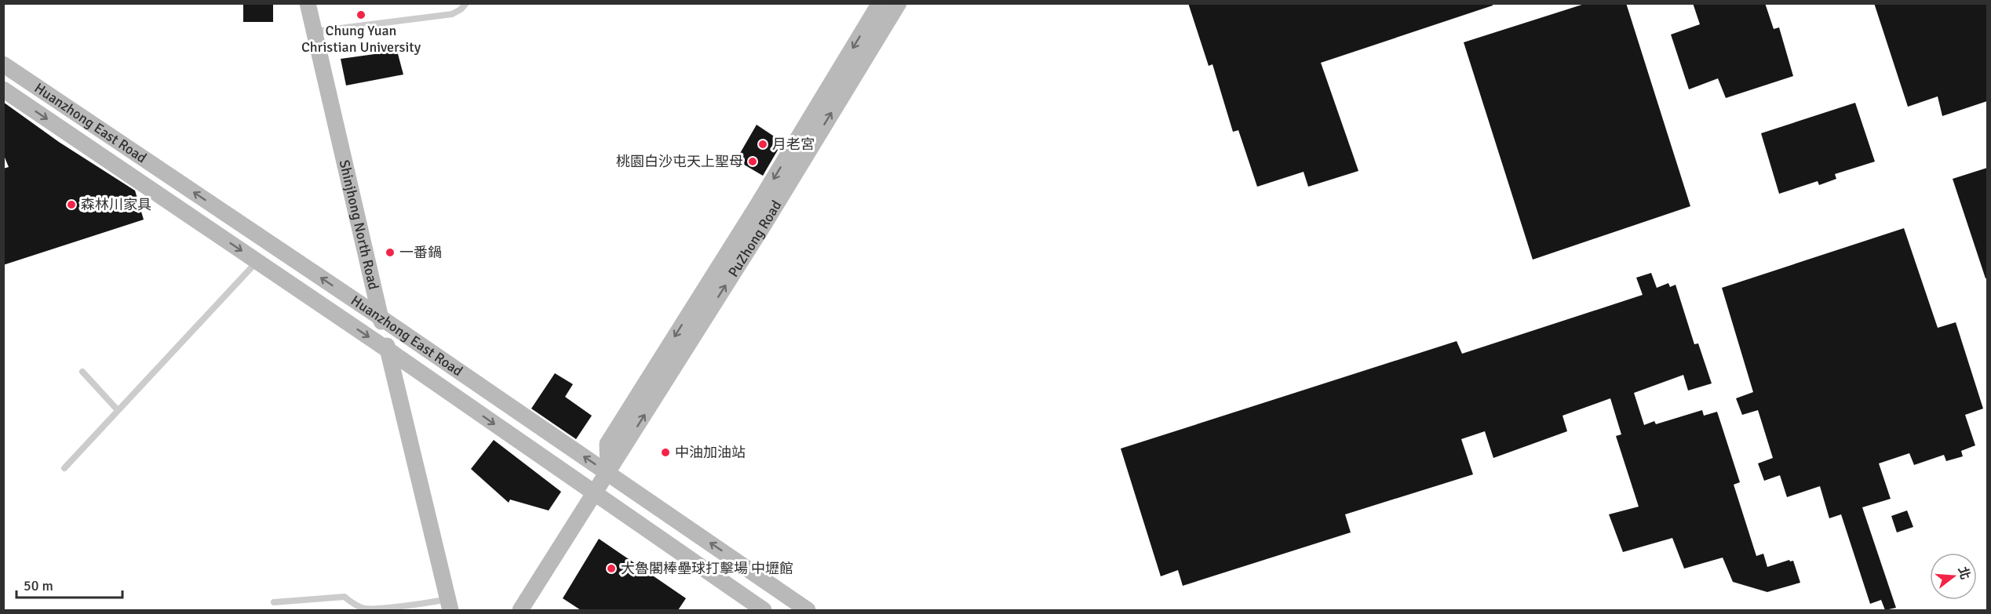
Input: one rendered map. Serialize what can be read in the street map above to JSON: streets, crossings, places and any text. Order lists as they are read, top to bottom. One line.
{"streets":{"street":["Huanzhong East Road","Shinjhong North Road","PuZhong Road"]},"crossings":[["Huanzhong East Road","Shinjhong North Road"],["Huanzhong East Road","PuZhong Road"]],"places":["Chung Yuan Christian University","月老宮","桃園白沙屯天上聖母","森林川家具","一番鍋","中油加油站","大魯閣棒壘球打擊場 中壢館"],"scale_bar":"50 m","north":"right"}
